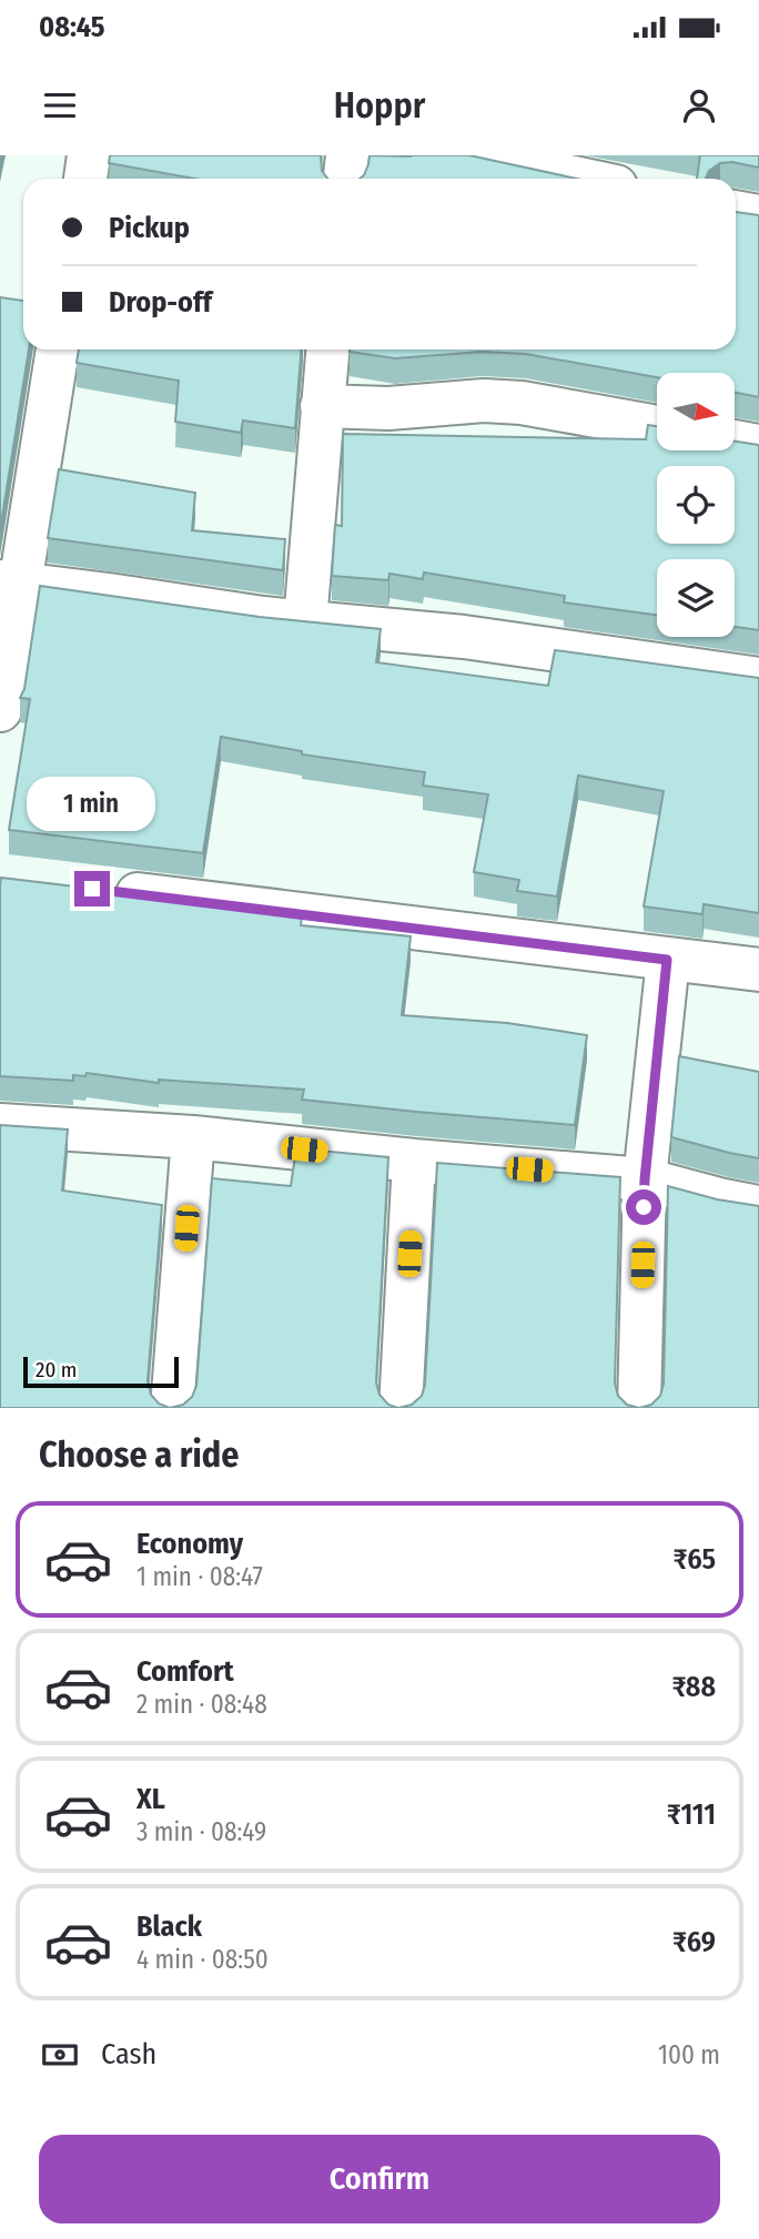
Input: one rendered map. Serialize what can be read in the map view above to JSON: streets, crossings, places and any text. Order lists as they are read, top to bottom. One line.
{"scale_bar":"20 m","north":"right","page":{"status":"08:45","header":"Hoppr","banner":["Pickup","Drop-off"],"bubble":"1 min","scale":"20 m","heading":"Choose a ride","list":[{"name":"Economy","note":"1 min · 08:47","value":"₹65"},{"name":"Comfort","note":"2 min · 08:48","value":"₹88"},{"name":"XL","note":"3 min · 08:49","value":"₹111"},{"name":"Black","note":"4 min · 08:50","value":"₹69"}],"pay":["Cash","100 m"],"buttons":"Confirm"}}
